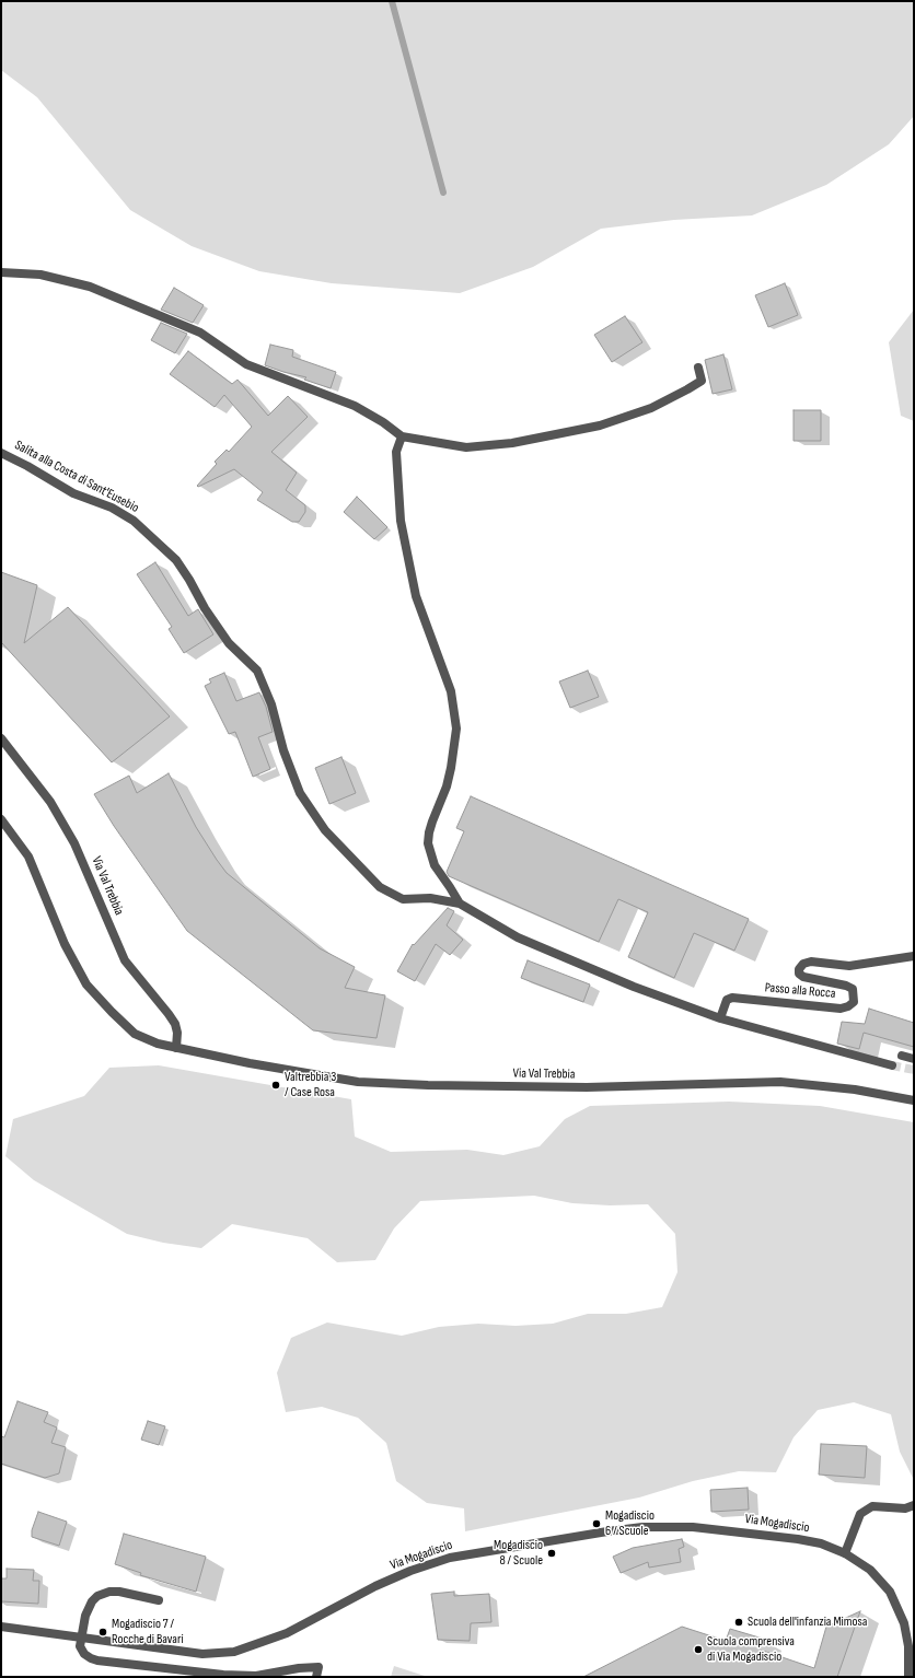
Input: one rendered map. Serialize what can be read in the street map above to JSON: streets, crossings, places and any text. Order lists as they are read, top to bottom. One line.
{"streets":{"street":["Salita alla Costa di Sant'Eusebio","Via Val Trebbia","Passo alla Rocca","Via Mogadiscio"]},"places":["Valtrebbia 3 / Case Rosa","Mogadiscio 6 / Scuole","Mogadiscio 8 / Scuole","Scuola dell'infanzia Mimosa","Mogadiscio 7 / Rocche di Bavari","Scuola comprensiva di Via Mogadiscio"]}
